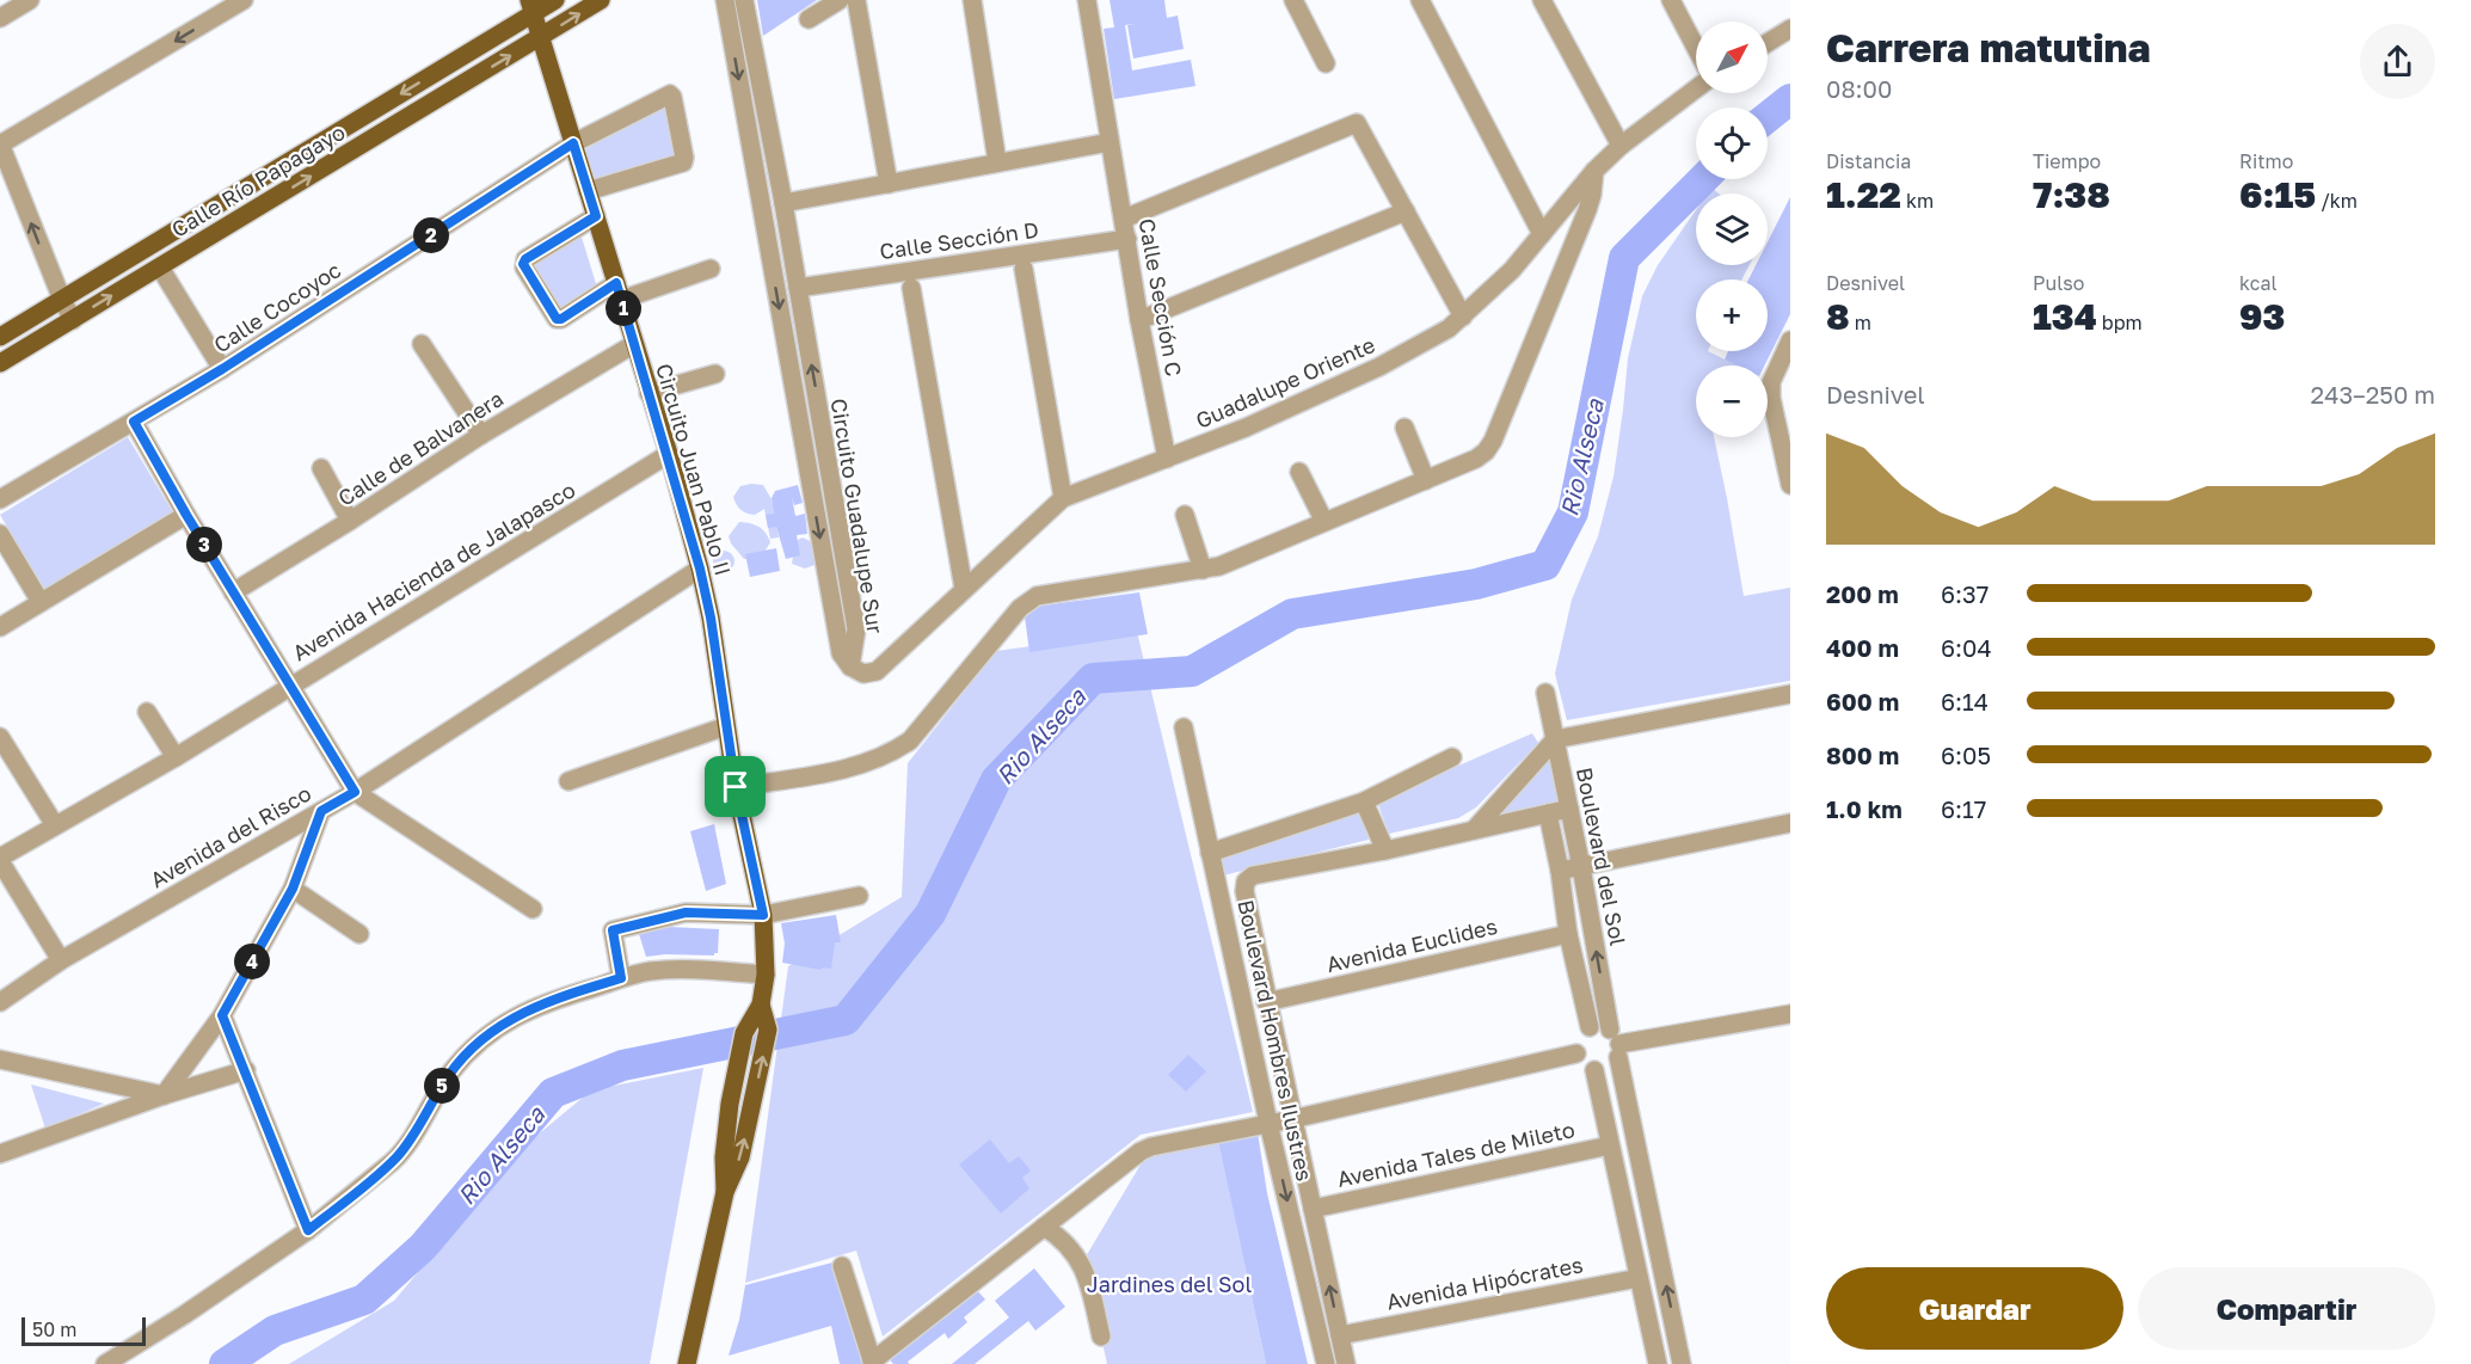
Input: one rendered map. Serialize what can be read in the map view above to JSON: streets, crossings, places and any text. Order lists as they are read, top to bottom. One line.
{"streets":{"main road":["Calle Río Papagayo","Circuito Juan Pablo II"],"street":["Calle Sección D","Calle Sección C","Calle Cocoyoc","Guadalupe Oriente","Calle de Balvanera","Circuito Guadalupe Sur","Avenida Hacienda de Jalapasco","Avenida del Risco","Boulevard del Sol","Avenida Euclides","Boulevard Hombres Ilustres","Avenida Tales de Mileto","Avenida Hipócrates"]},"crossings":[["Calle Río Papagayo","Circuito Juan Pablo II"],["Calle Sección D","Calle Sección C"],["Calle Sección D","Guadalupe Oriente"],["Calle Sección D","Circuito Guadalupe Sur"],["Calle Sección C","Guadalupe Oriente"],["Calle Cocoyoc","Circuito Juan Pablo II"],["Guadalupe Oriente","Circuito Guadalupe Sur"],["Calle de Balvanera","Circuito Juan Pablo II"],["Circuito Juan Pablo II","Avenida Hacienda de Jalapasco"],["Circuito Juan Pablo II","Avenida del Risco"],["Boulevard del Sol","Avenida Euclides"],["Avenida Euclides","Boulevard Hombres Ilustres"],["Boulevard Hombres Ilustres","Avenida Tales de Mileto"],["Boulevard Hombres Ilustres","Avenida Hipócrates"]],"water":["Rio Alseca"],"parks":["Jardines del Sol"],"scale_bar":"50 m","north":"top right","page":{"heading":["Carrera matutina","08:00"],"map_buttons":["+","−"],"stats":[["Distancia","1.22 km"],["Tiempo","7:38"],["Ritmo","6:15 /km"],["Desnivel","8 m"],["Pulso","134 bpm"],["kcal","93"]],"pins":["2","1","3","4","5"],"chart":["Desnivel","243–250 m"],"list":[{"name":"200 m","note":"6:37"},{"name":"400 m","note":"6:04"},{"name":"600 m","note":"6:14"},{"name":"800 m","note":"6:05"},{"name":"1.0 km","note":"6:17"}],"buttons":["Guardar","Compartir"],"scale":"50 m"}}
